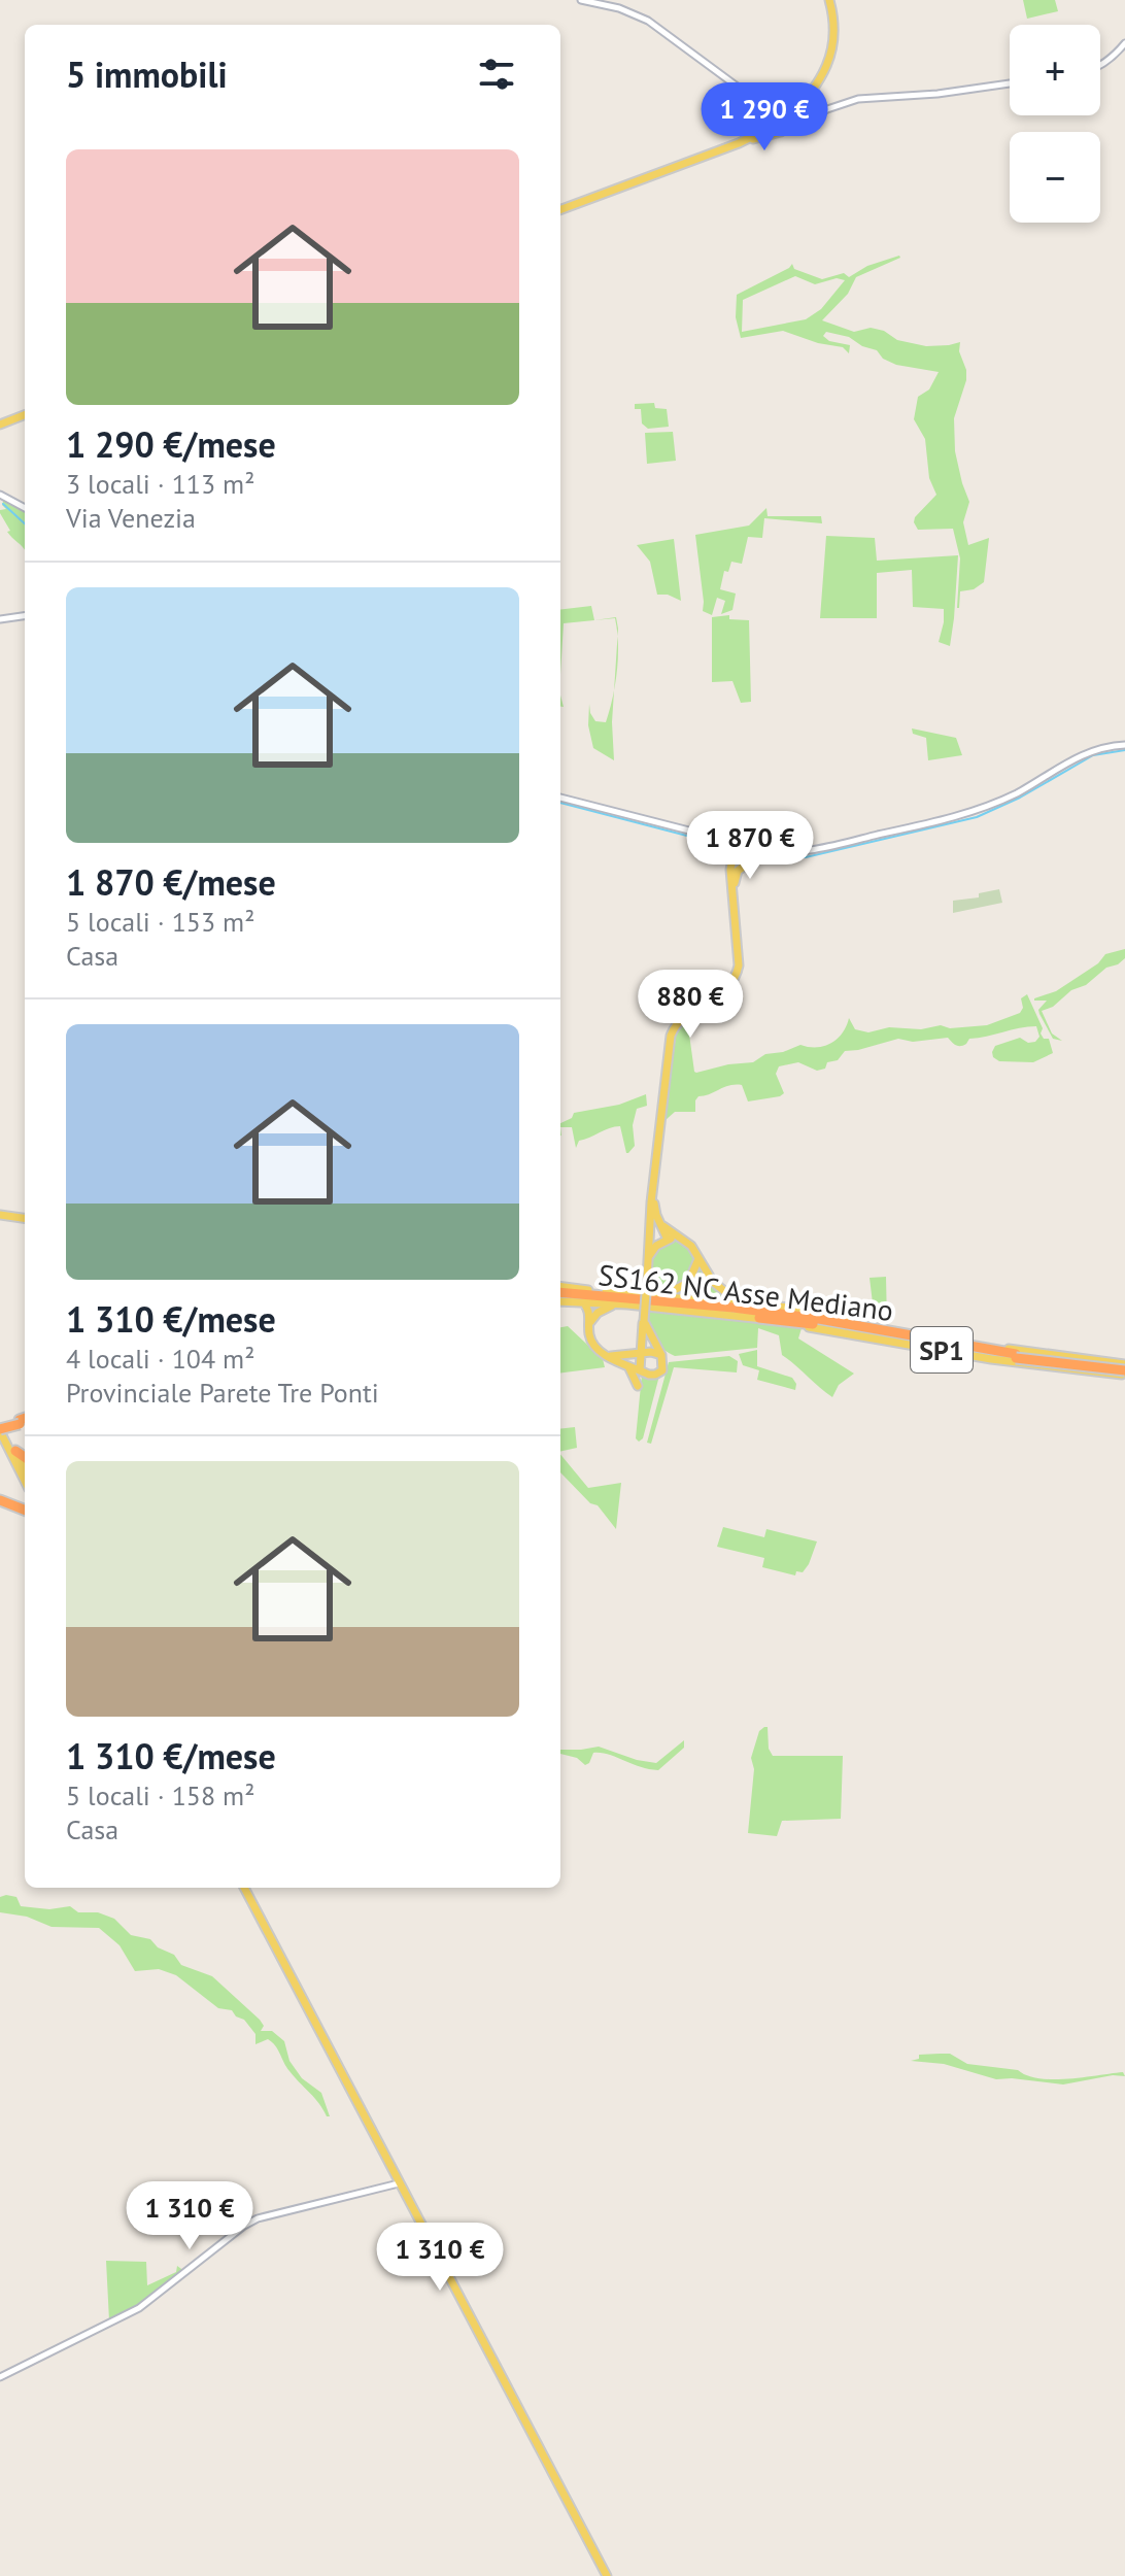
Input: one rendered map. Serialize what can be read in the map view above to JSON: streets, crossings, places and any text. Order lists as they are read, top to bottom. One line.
{"streets":{"highway":["SS162 NC Asse Mediano"],"main road":["SP1"]},"crossings":[["SS162 NC Asse Mediano","SP1"]],"page":{"map_buttons":["+","−"],"heading":"5 immobili","price":["1 290 €","1 870 €","880 €","1 310 €","1 310 €"],"list":[{"name":"1 290 €/mese","note":"3 locali · 113 m² · Via Venezia"},{"name":"1 870 €/mese","note":"5 locali · 153 m² · Casa"},{"name":"1 310 €/mese","note":"4 locali · 104 m² · Provinciale Parete Tre Ponti"},{"name":"1 310 €/mese","note":"5 locali · 158 m² · Casa"}]}}
